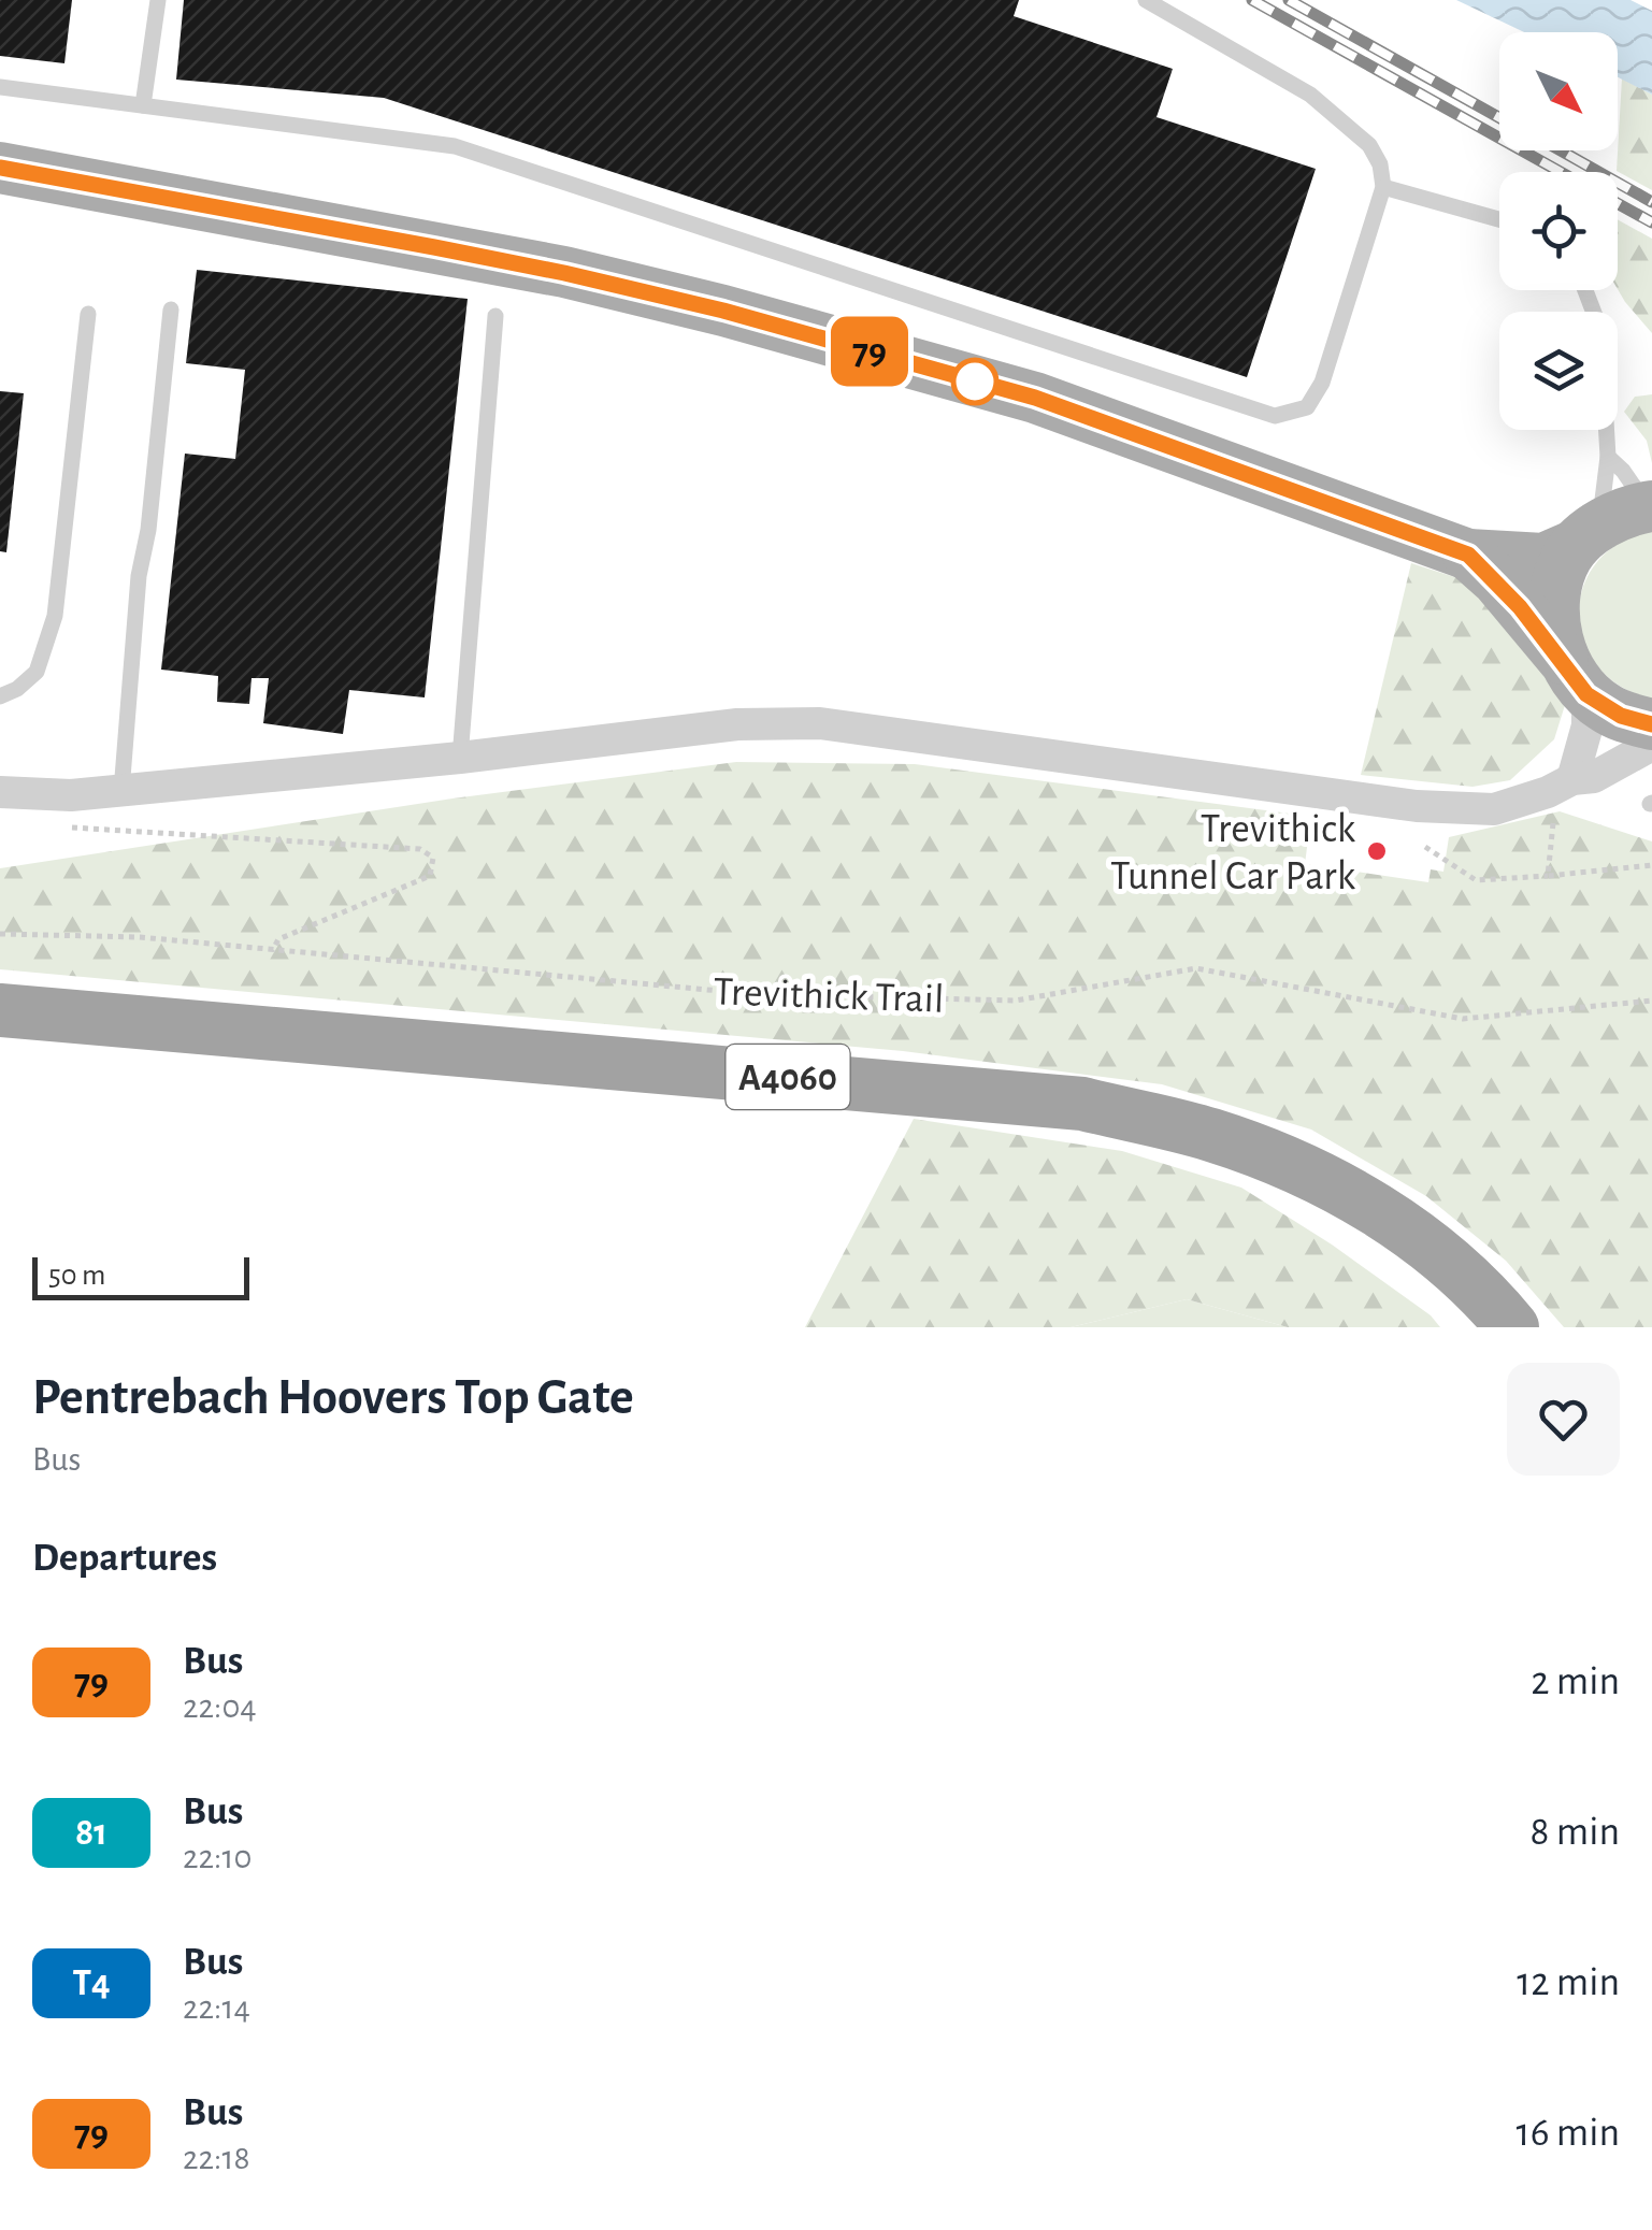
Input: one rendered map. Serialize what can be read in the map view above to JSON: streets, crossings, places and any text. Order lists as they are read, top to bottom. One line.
{"streets":{"highway":["A4060"],"path":["Trevithick Trail"]},"places":["Trevithick Tunnel Car Park"],"lines":["bus line 79"],"scale_bar":"50 m","north":"bottom right","page":{"on_map":"79","scale":"50 m","heading":[["Pentrebach Hoovers Top Gate","Bus"],"Departures"],"list":[{"mark":"79","name":"Bus","note":"22:04","value":"2 min"},{"mark":"81","name":"Bus","note":"22:10","value":"8 min"},{"mark":"T4","name":"Bus","note":"22:14","value":"12 min"},{"mark":"79","name":"Bus","note":"22:18","value":"16 min"}]}}
